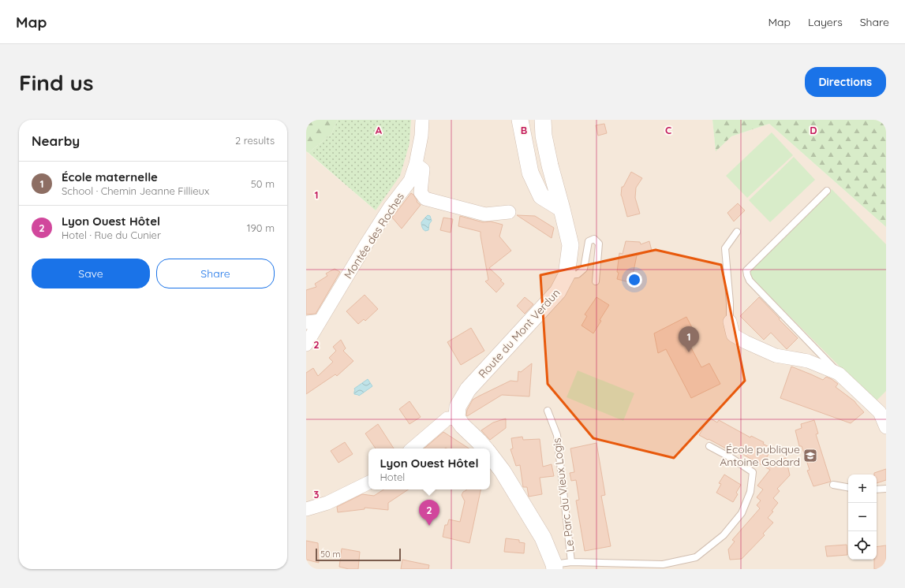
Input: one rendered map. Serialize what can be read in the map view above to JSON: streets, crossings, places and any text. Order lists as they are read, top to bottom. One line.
{"streets":{"street":["Montée des Roches","Route du Mont Verdun"],"lane":["Le Parc du Vieux Logis"]},"places":{"school or university":["École publique Antoine Godard"]},"scale_bar":"50 m","page":{"header":"Map","nav":["Map","Layers","Share"],"buttons":["Directions",["Save","Share"]],"title":"Find us","heading":["Nearby","2 results"],"list":[{"mark":"1","name":"École maternelle","note":"School · Chemin Jeanne Fillieux","value":"50 m"},{"mark":"2","name":"Lyon Ouest Hôtel","note":"Hotel · Rue du Cunier","value":"190 m"}],"pins":["1","2"],"popup":["Lyon Ouest Hôtel","Hotel"],"map_buttons":["+","−"],"scale":"50 m"},"grid":{"columns":["A","B","C","D"],"rows":["1","2","3"]}}
